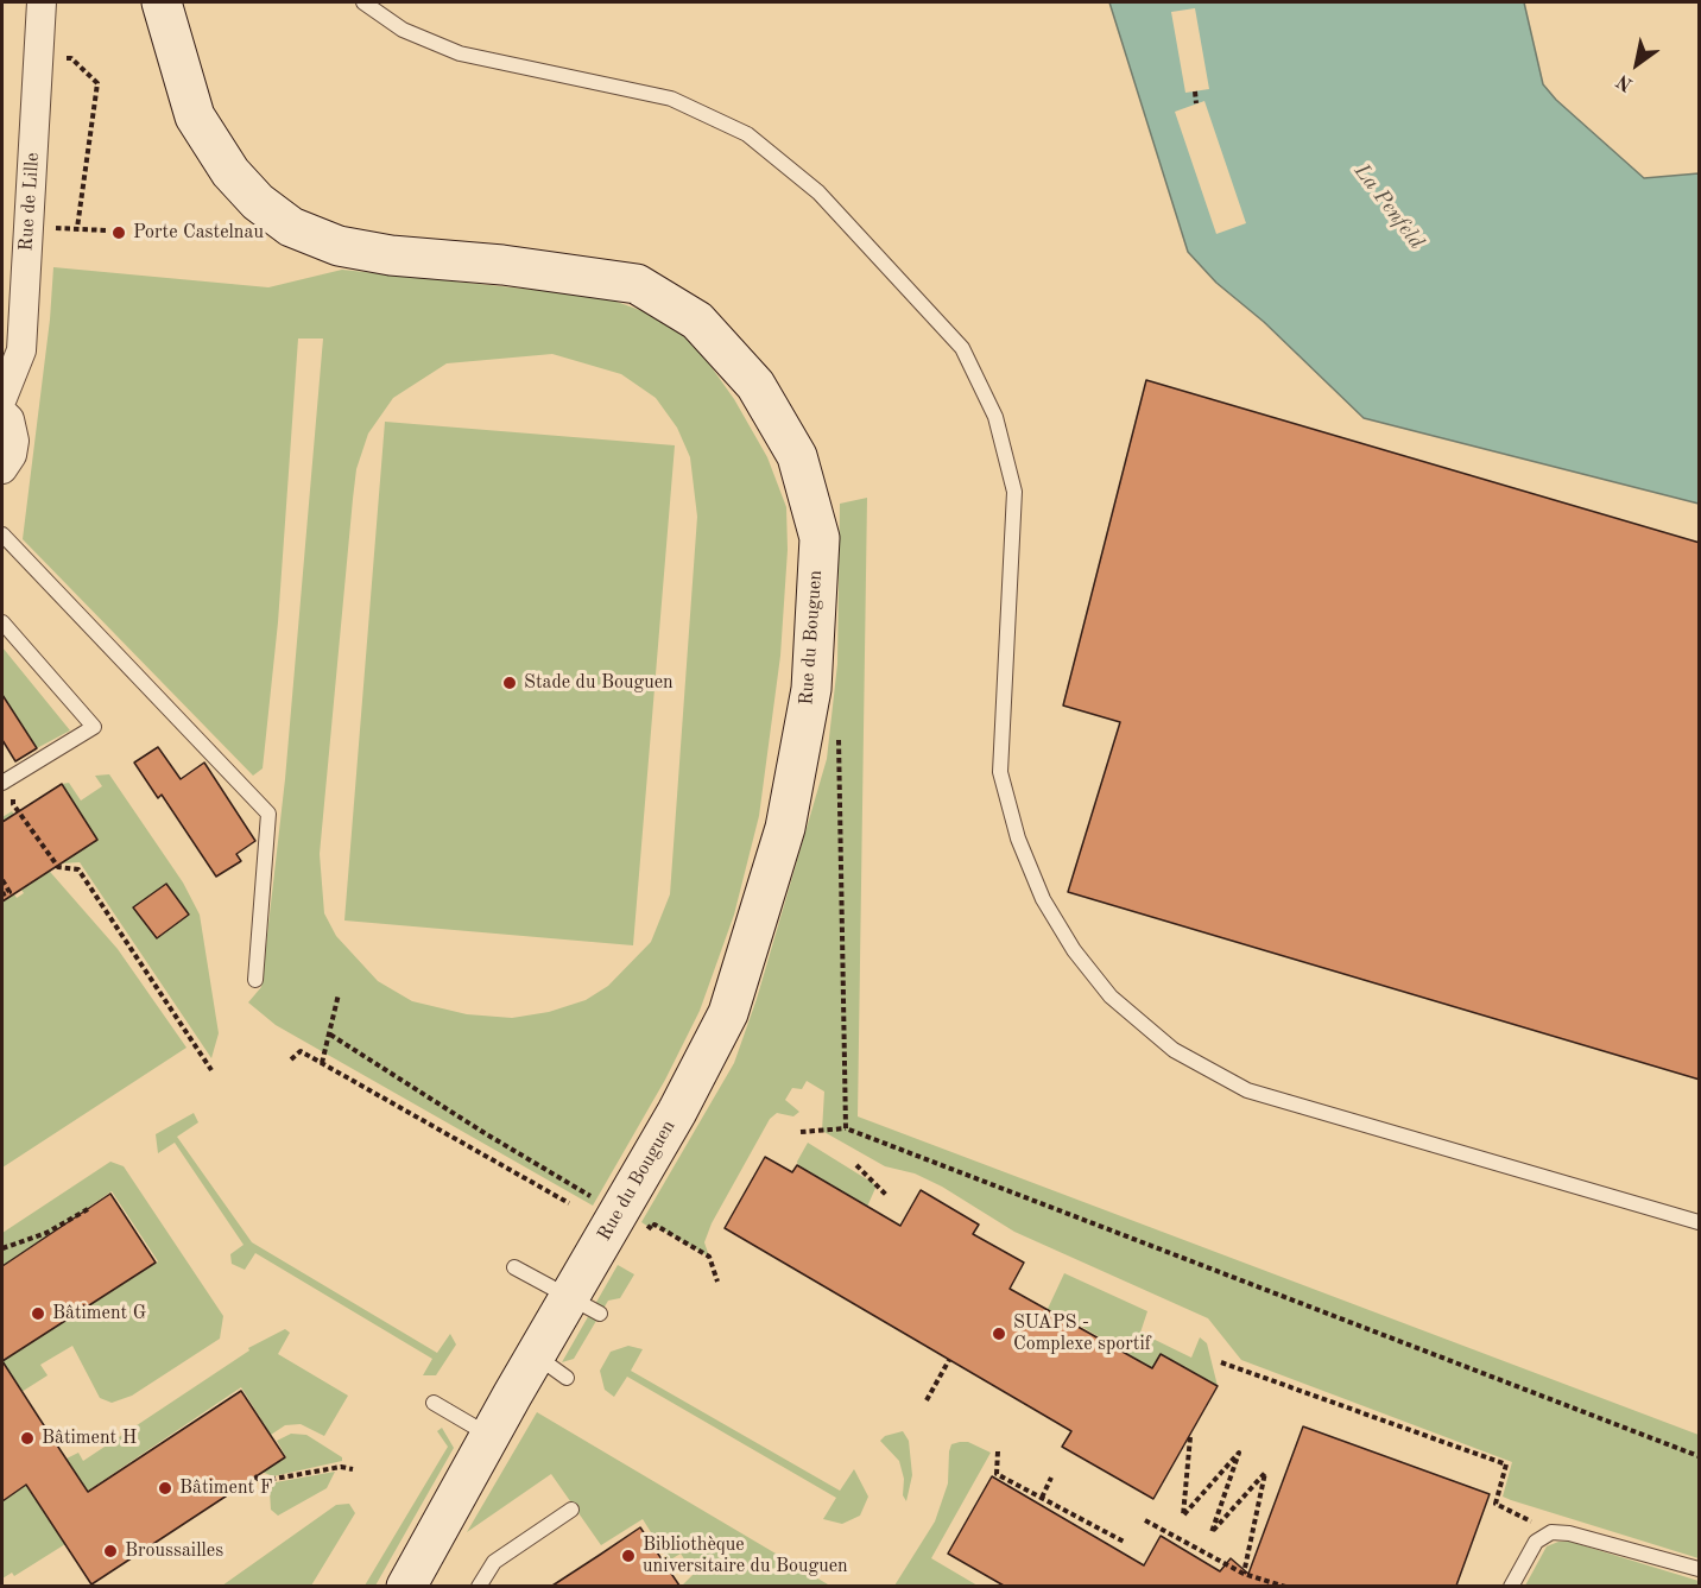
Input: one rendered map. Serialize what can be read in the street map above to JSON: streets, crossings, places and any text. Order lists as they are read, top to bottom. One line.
{"streets":{"street":["Rue de Lille","Rue du Bouguen"]},"water":["La Penfeld"],"places":["Porte Castelnau","Stade du Bouguen","Bâtiment G","SUAPS - Complexe sportif","Bâtiment H","Bâtiment F","Broussailles","Bibliothèque universitaire du Bouguen"],"north":"bottom left"}
